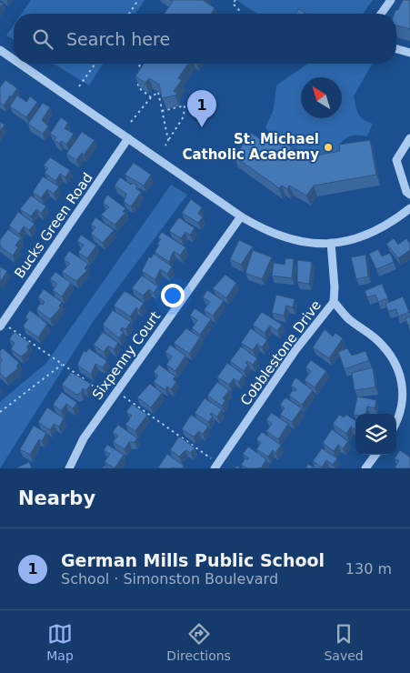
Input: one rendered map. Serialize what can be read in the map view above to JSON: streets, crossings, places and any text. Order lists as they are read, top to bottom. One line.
{"streets":{"street":["Bucks Green Road","Cobblestone Drive","Sixpenny Court"]},"places":["St. Michael Catholic Academy"],"north":"top left","page":{"search":"Search here","pins":"1","heading":"Nearby","list":[{"mark":"1","name":"German Mills Public School","note":"School · Simonston Boulevard","value":"130 m"}],"nav":["Map","Directions","Saved"]}}
